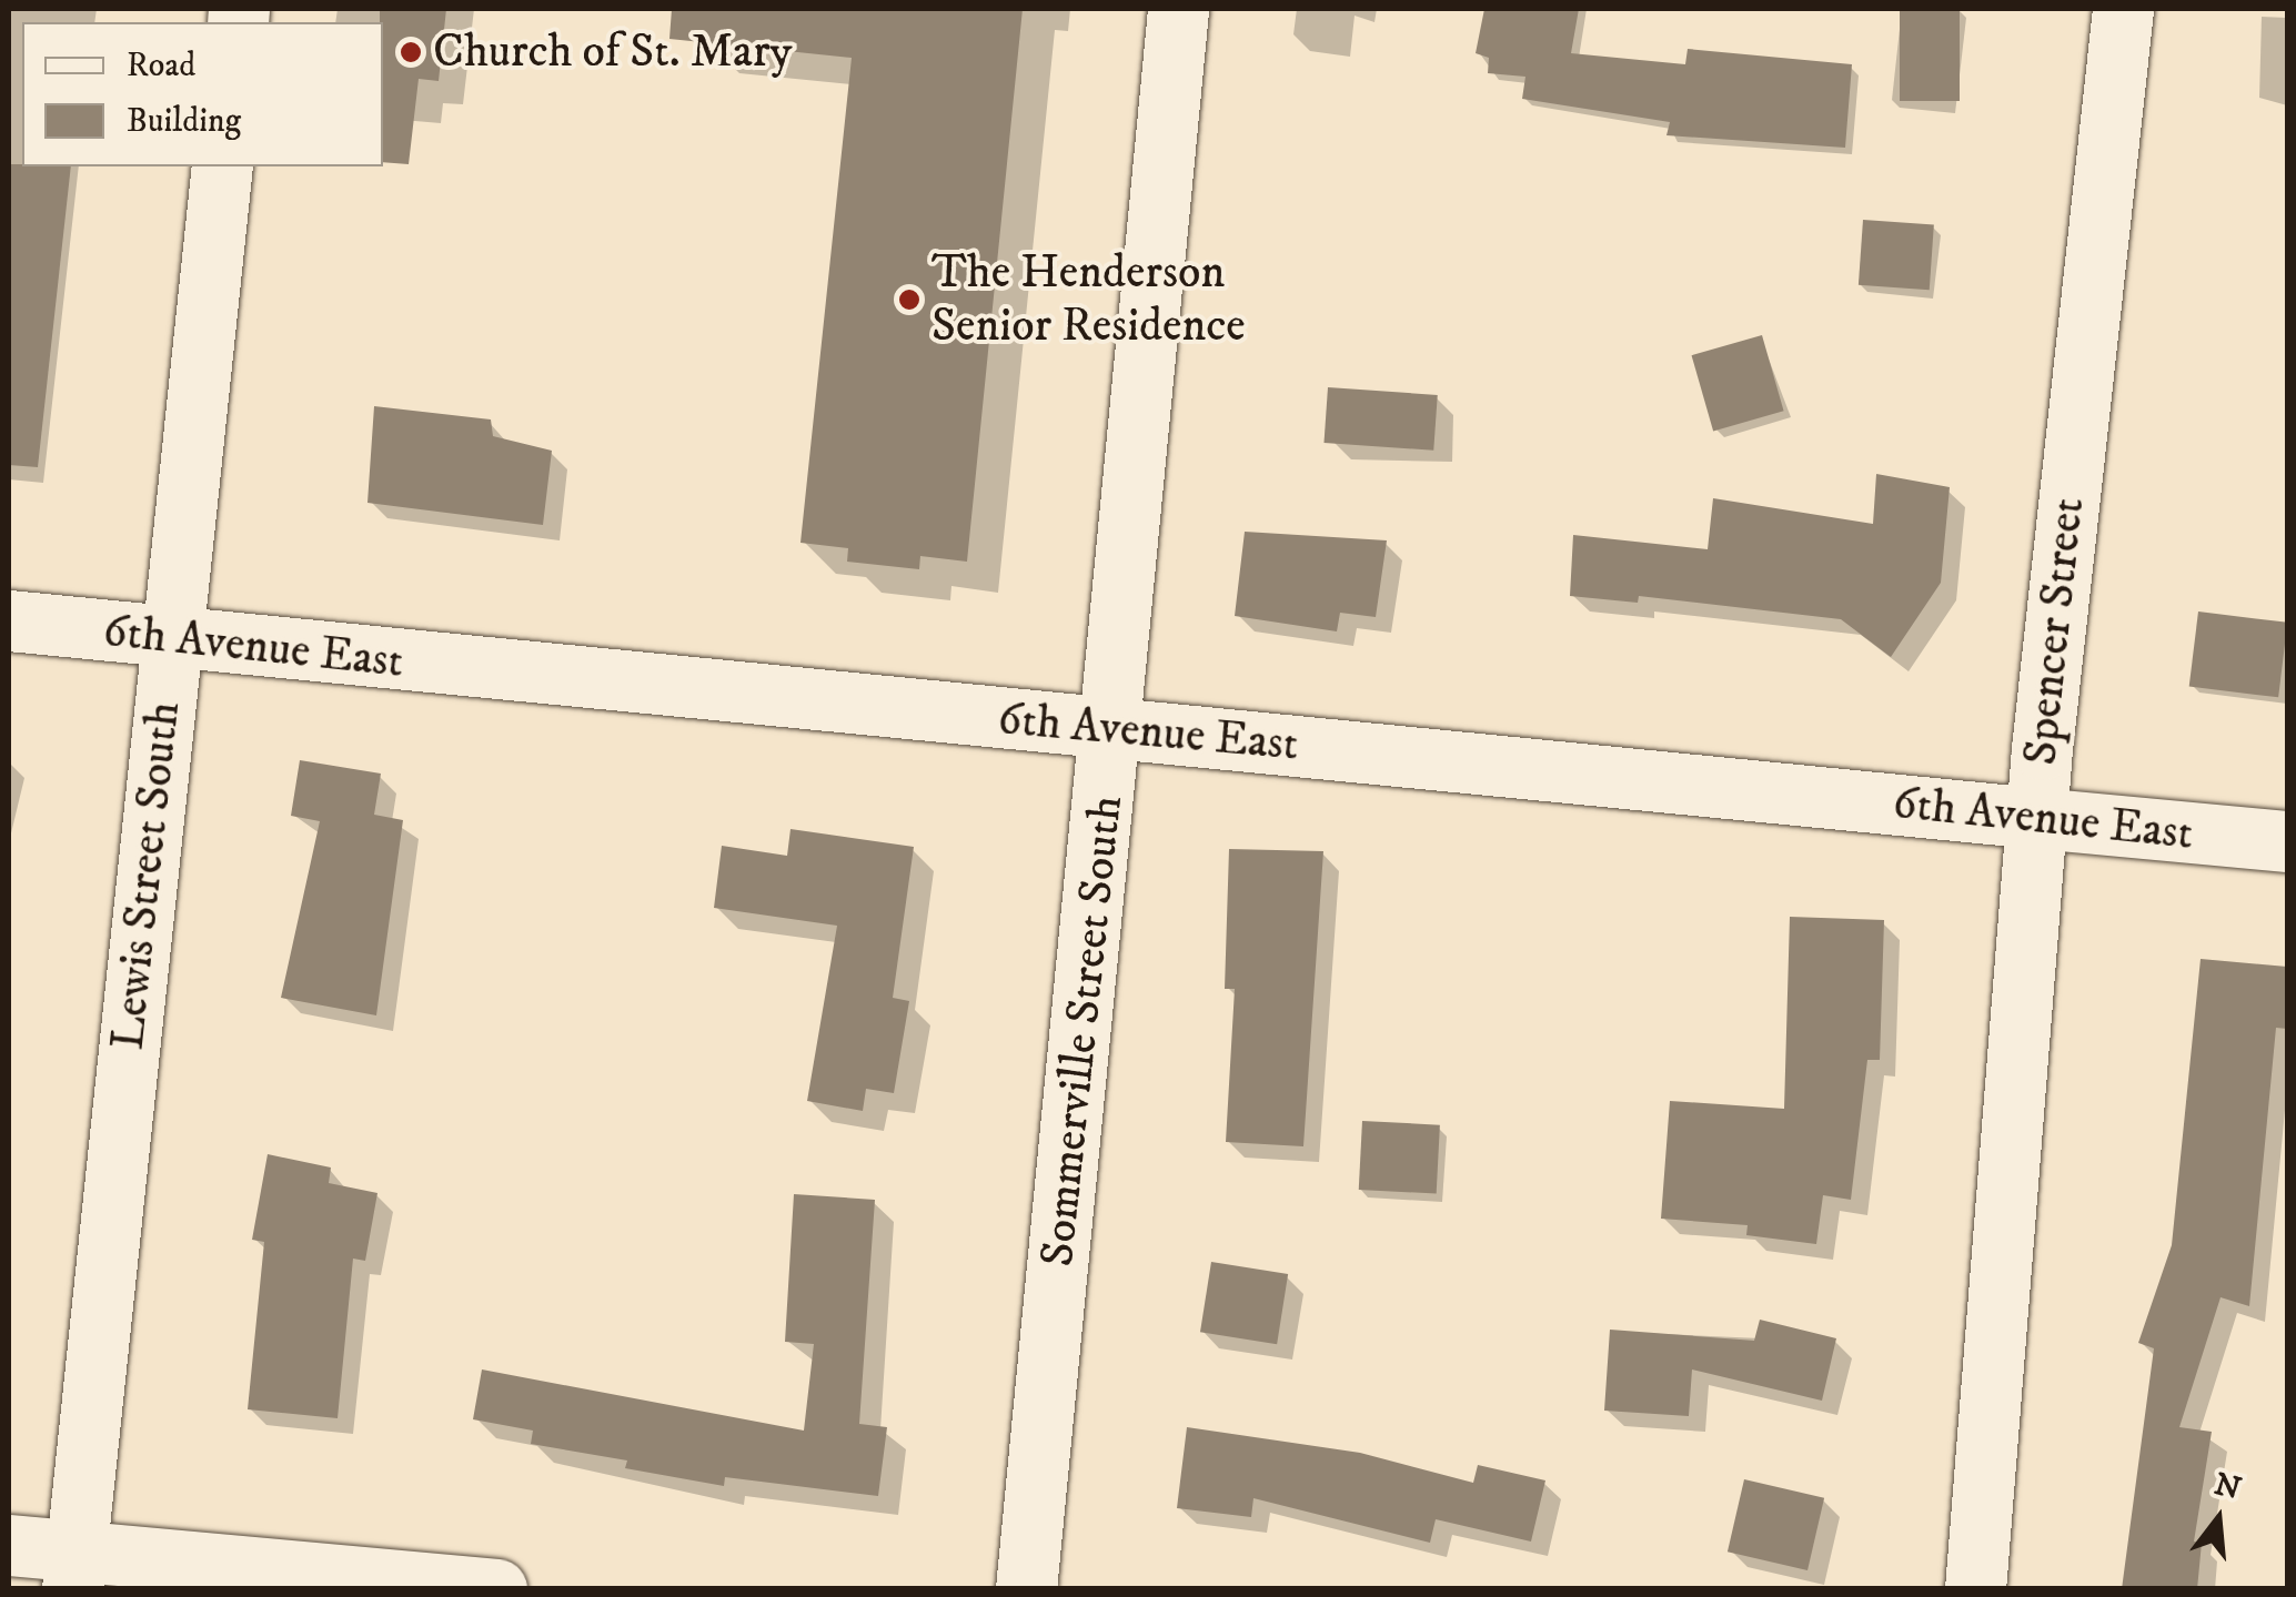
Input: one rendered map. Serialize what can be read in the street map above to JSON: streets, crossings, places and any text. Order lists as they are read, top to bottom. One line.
{"streets":{"street":["Spencer Street","6th Avenue East","Lewis Street South","Sommerville Street South"]},"crossings":[["Spencer Street","6th Avenue East"],["6th Avenue East","Lewis Street South"],["6th Avenue East","Sommerville Street South"]],"places":["Church of St. Mary","The Henderson Senior Residence"],"legend":["Road","Building"],"north":"top"}
